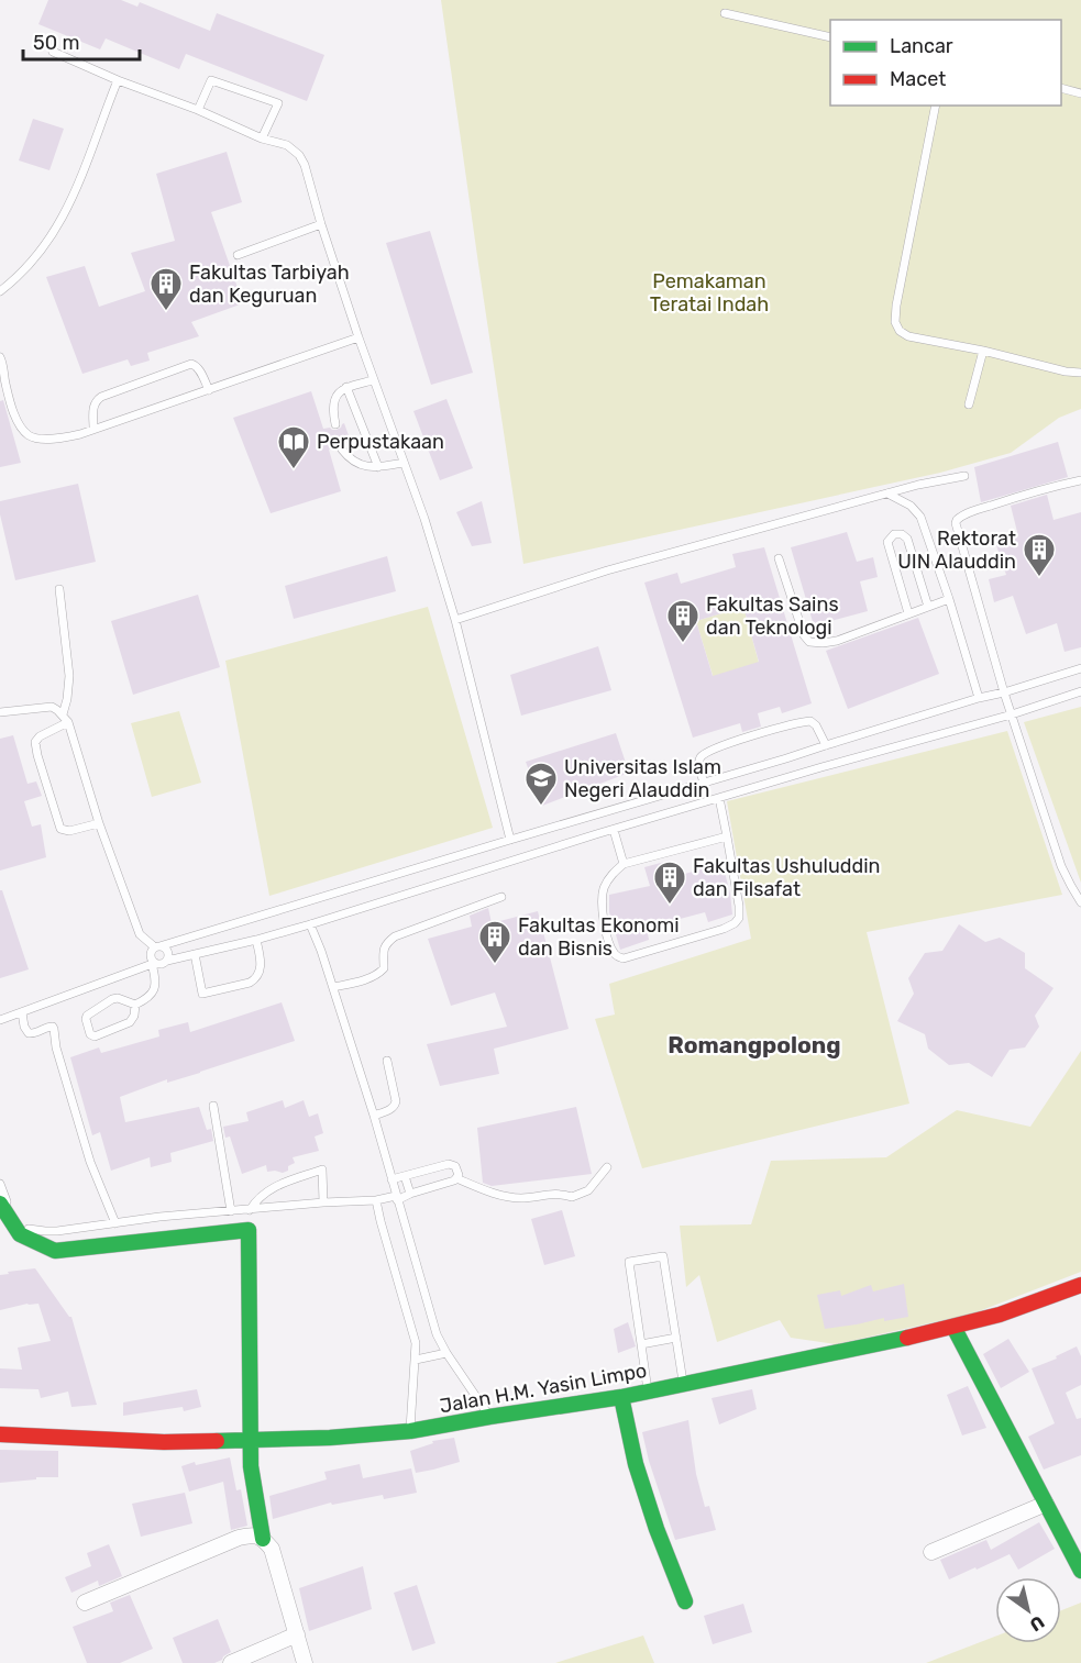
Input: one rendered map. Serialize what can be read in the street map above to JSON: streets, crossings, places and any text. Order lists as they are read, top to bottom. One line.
{"streets":{"main road":["Jalan H.M. Yasin Limpo"]},"districts":["Romangpolong"],"parks":["Pemakaman Teratai Indah"],"places":{"building":["Fakultas Tarbiyah dan Keguruan","Rektorat UIN Alauddin","Fakultas Sains dan Teknologi","Fakultas Ushuluddin dan Filsafat","Fakultas Ekonomi dan Bisnis"],"library":["Perpustakaan"],"school or university":["Universitas Islam Negeri Alauddin"]},"legend":["Lancar","Macet"],"scale_bar":"50 m","north":"bottom right"}
